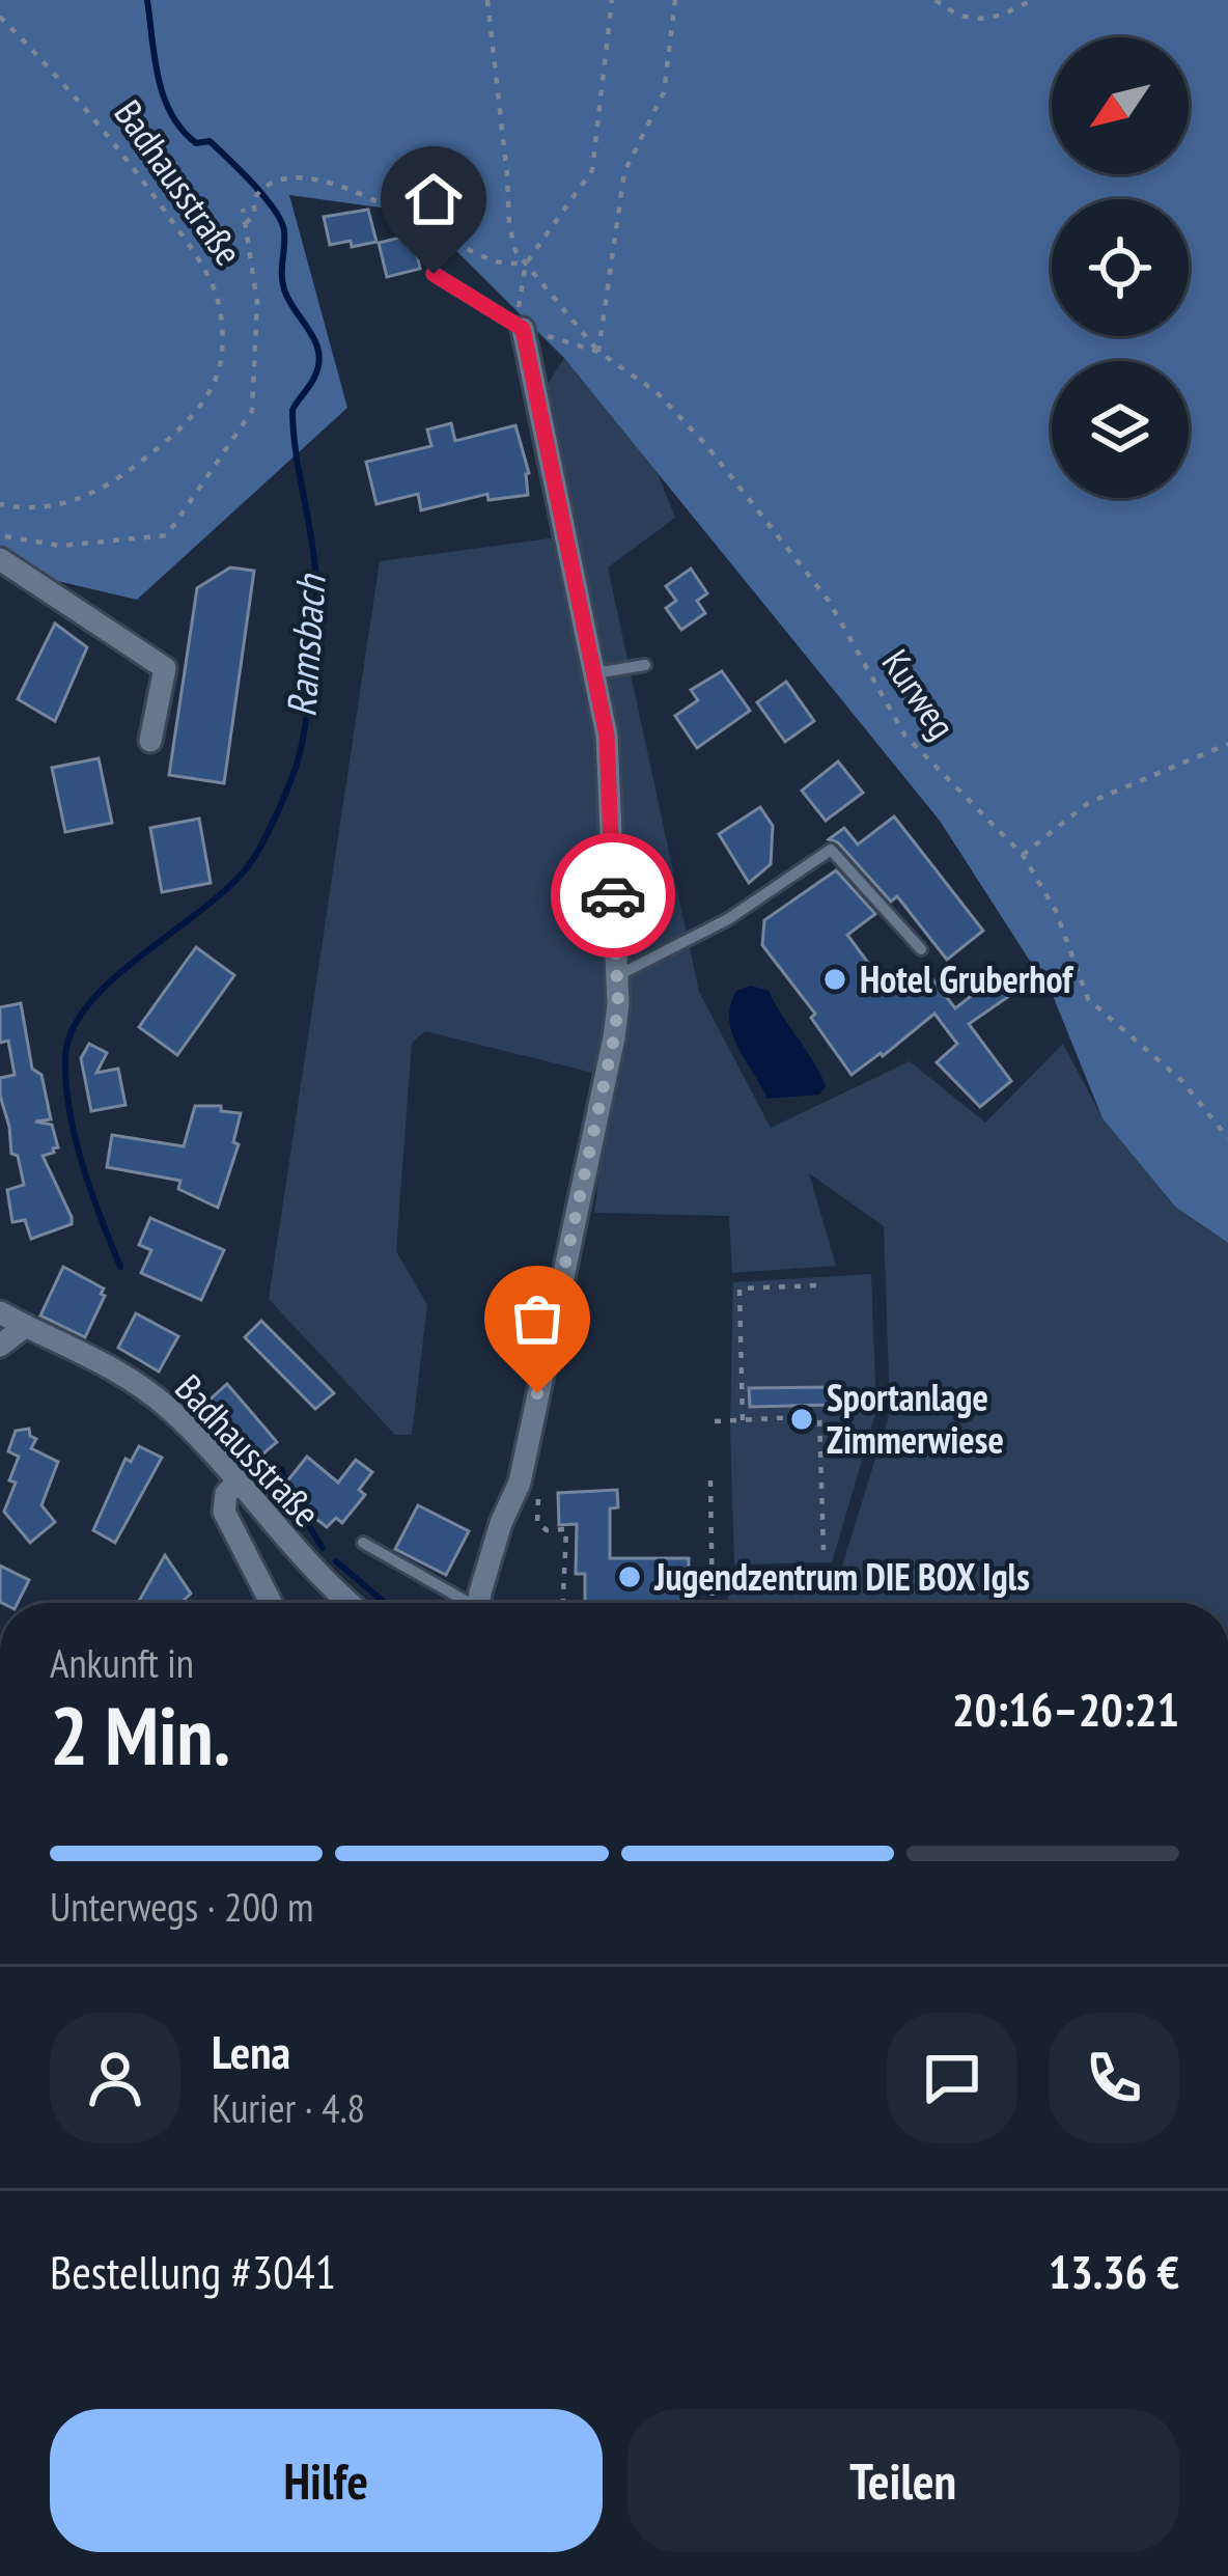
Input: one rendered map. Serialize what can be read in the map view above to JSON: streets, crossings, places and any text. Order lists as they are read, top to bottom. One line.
{"streets":{"street":["Badhausstraße"],"path":["Kurweg"]},"water":["Ramsbach"],"places":["Hotel Gruberhof","Sportanlage Zimmerwiese","Jugendzentrum DIE BOX Igls"],"north":"bottom left","page":{"heading":["2 Min.","Ankunft in","20:16–20:21"],"panel":["Lena","Kurier · 4.8","Bestellung #3041","13.36 €"],"bar":"Unterwegs · 200 m","buttons":["Hilfe","Teilen"]}}
